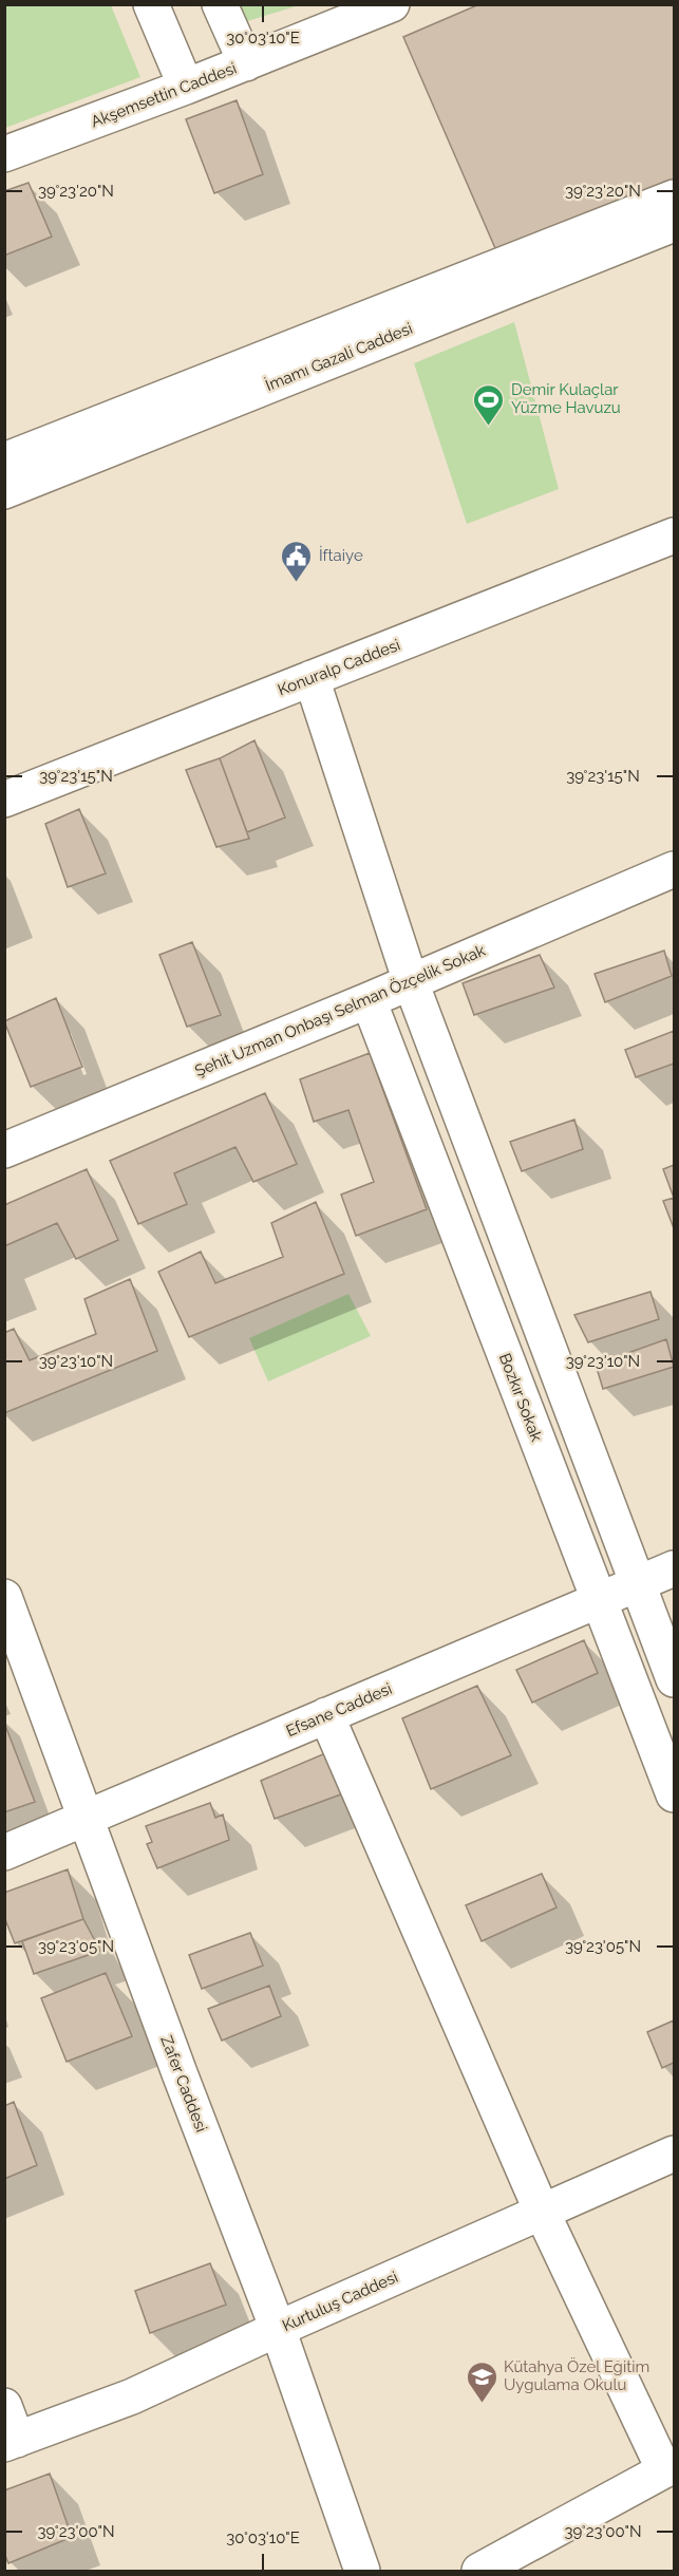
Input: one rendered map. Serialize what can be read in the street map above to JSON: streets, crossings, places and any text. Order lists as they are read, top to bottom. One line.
{"streets":{"street":["Akşemsettin Caddesi","İmamı Gazali Caddesi","Konuralp Caddesi","Şehit Uzman Onbaşı Selman Özçelik Sokak","Bozkır Sokak","Efsane Caddesi","Zafer Caddesi","Kurtuluş Caddesi"]},"crossings":[["Şehit Uzman Onbaşı Selman Özçelik Sokak","Bozkır Sokak"],["Bozkır Sokak","Efsane Caddesi"],["Efsane Caddesi","Zafer Caddesi"],["Zafer Caddesi","Kurtuluş Caddesi"]],"places":{"sports":["Demir Kulaçlar Yüzme Havuzu"],"public building":["İftaiye"],"school or university":["Kütahya Özel Eğitim Uygulama Okulu"]},"coordinates":["30°03'10\"E","39°23'20\"N","39°23'15\"N","39°23'10\"N","39°23'05\"N","39°23'00\"N"]}
